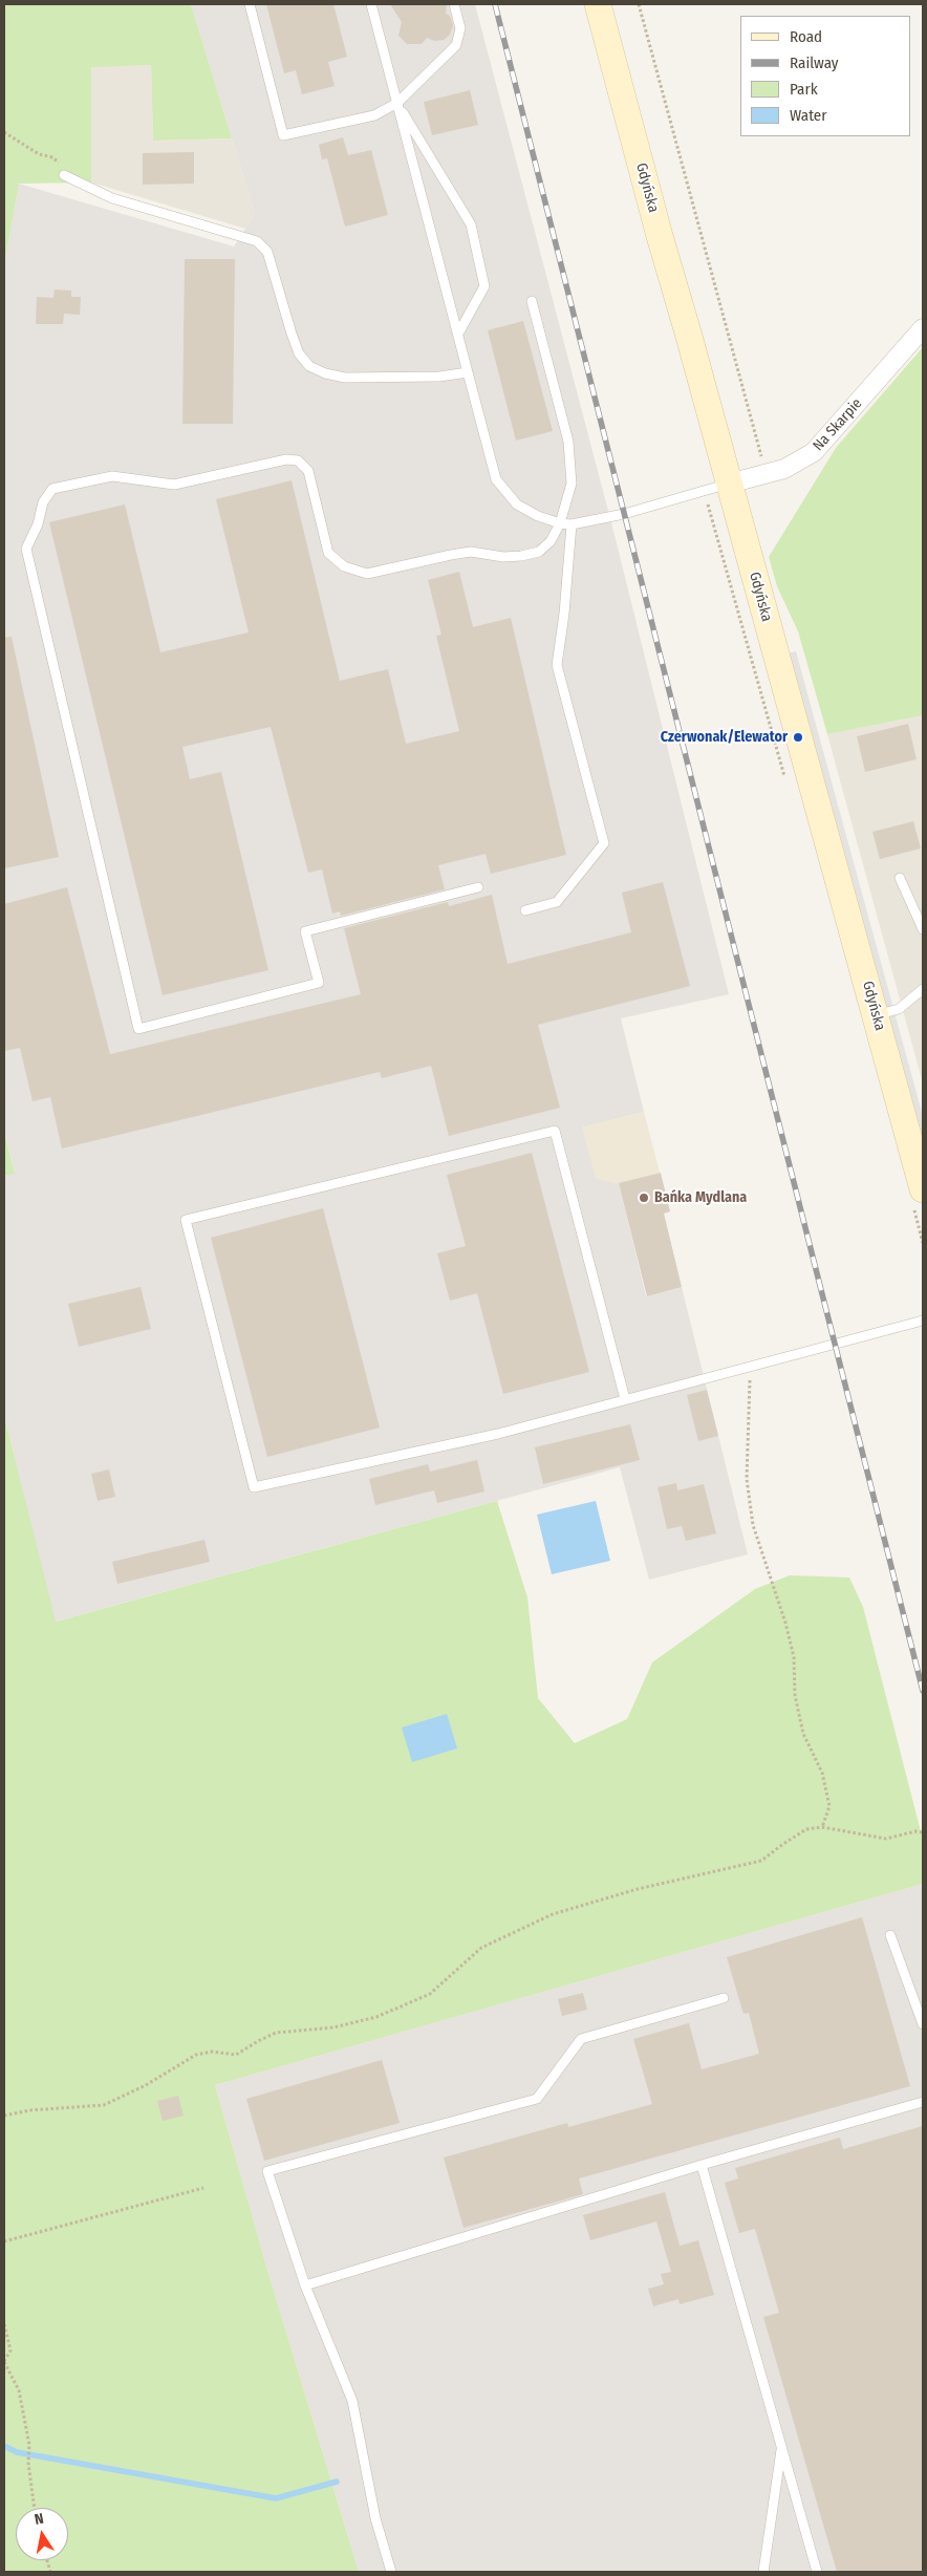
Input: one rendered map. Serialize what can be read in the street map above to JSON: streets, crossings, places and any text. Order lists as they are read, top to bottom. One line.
{"streets":{"main road":["Gdyńska"],"street":["Na Skarpie"]},"crossings":[["Gdyńska","Na Skarpie"]],"places":["Czerwonak/Elewator","Bańka Mydlana"],"legend":["Road","Railway","Park","Water"],"north":"top"}
